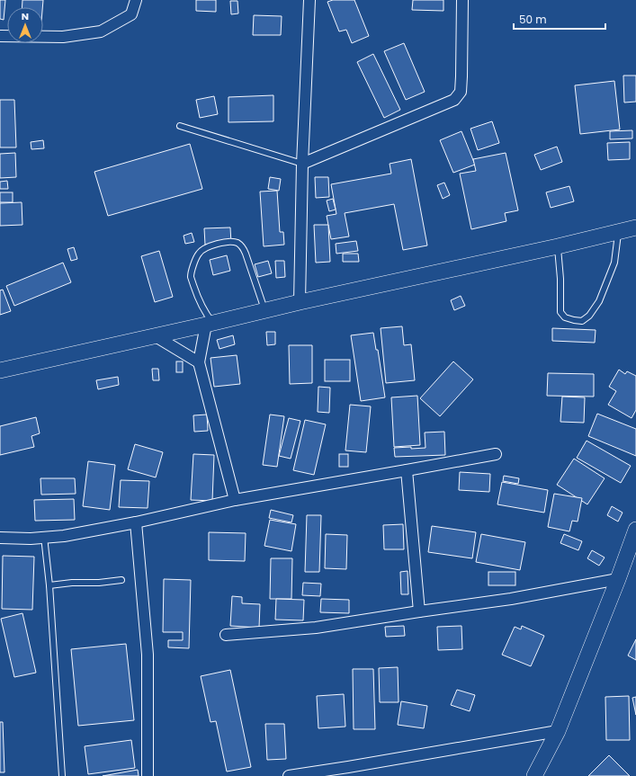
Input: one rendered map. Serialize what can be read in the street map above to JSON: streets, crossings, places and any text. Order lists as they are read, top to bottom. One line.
{"scale_bar":"50 m","north":"top"}
